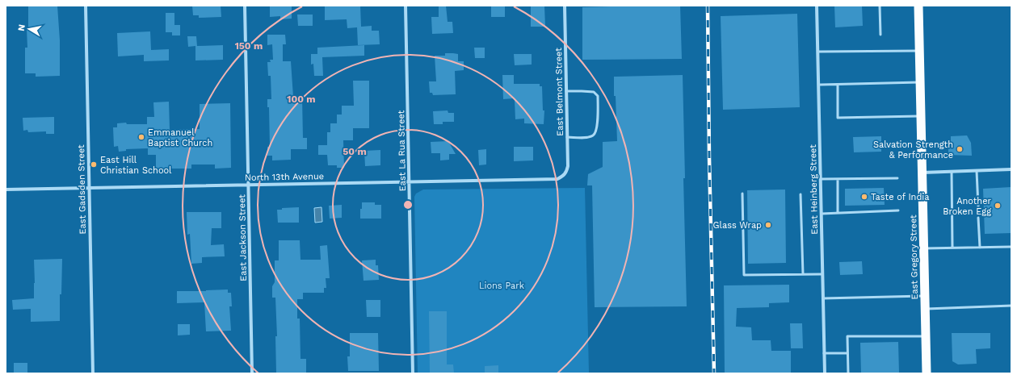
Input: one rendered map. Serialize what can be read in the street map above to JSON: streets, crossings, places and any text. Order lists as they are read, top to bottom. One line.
{"streets":{"highway":["East Gregory Street"],"street":["East Belmont Street","East La Rua Street","North 13th Avenue","East Gadsden Street","East Heinberg Street","East Jackson Street"]},"crossings":[["East Belmont Street","North 13th Avenue"],["East La Rua Street","North 13th Avenue"],["North 13th Avenue","East Gadsden Street"],["North 13th Avenue","East Jackson Street"]],"parks":["Lions Park"],"places":["Emmanuel Baptist Church","Salvation Strength & Performance","East Hill Christian School","Taste of India","Another Broken Egg","Glass Wrap"],"north":"left","rings":["150 m","100 m","50 m"]}
